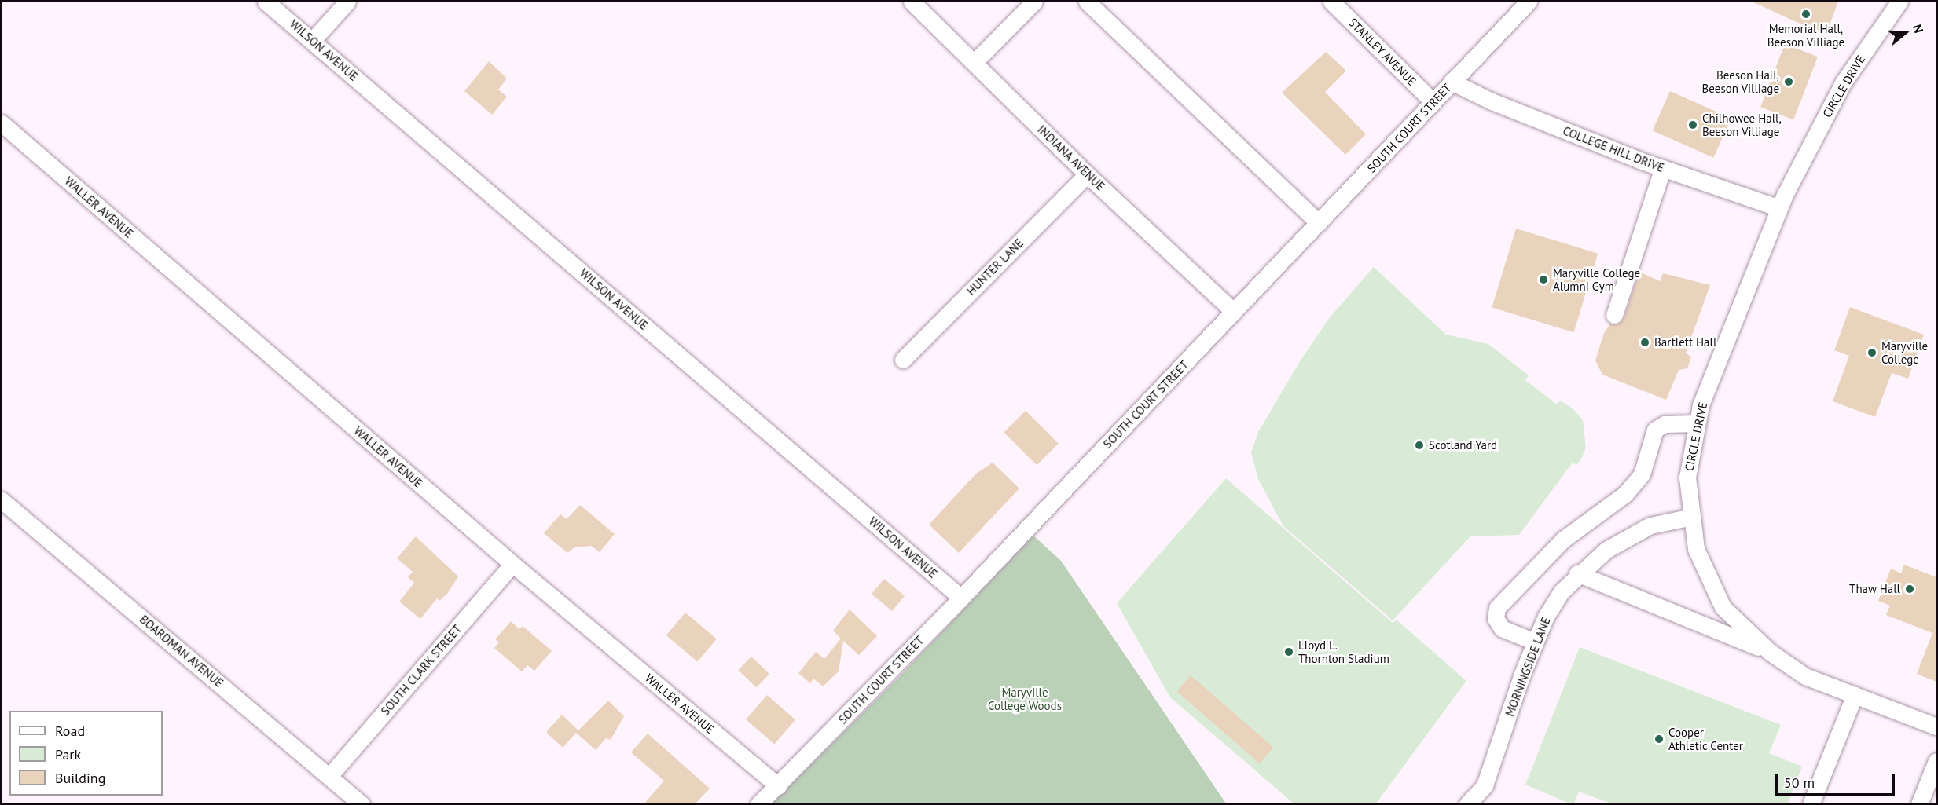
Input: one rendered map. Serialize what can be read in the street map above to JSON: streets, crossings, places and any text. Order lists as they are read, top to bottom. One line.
{"streets":{"street":["WILSON AVENUE","STANLEY AVENUE","CIRCLE DRIVE","SOUTH COURT STREET","COLLEGE HILL DRIVE","INDIANA AVENUE","WALLER AVENUE","HUNTER LANE","BOARDMAN AVENUE","MORNINGSIDE LANE","SOUTH CLARK STREET"]},"crossings":[["WILSON AVENUE","SOUTH COURT STREET"],["STANLEY AVENUE","SOUTH COURT STREET"],["CIRCLE DRIVE","COLLEGE HILL DRIVE"],["CIRCLE DRIVE","MORNINGSIDE LANE"],["SOUTH COURT STREET","COLLEGE HILL DRIVE"],["SOUTH COURT STREET","INDIANA AVENUE"],["SOUTH COURT STREET","WALLER AVENUE"],["INDIANA AVENUE","HUNTER LANE"],["WALLER AVENUE","SOUTH CLARK STREET"],["BOARDMAN AVENUE","SOUTH CLARK STREET"]],"parks":["Maryville College Woods"],"places":["Memorial Hall, Beeson Villiage","Beeson Hall, Beeson Villiage","Chilhowee Hall, Beeson Villiage","Maryville College Alumni Gym","Bartlett Hall","Maryville College","Scotland Yard","Thaw Hall","Lloyd L. Thornton Stadium","Cooper Athletic Center"],"legend":["Road","Park","Building"],"scale_bar":"50 m","north":"right"}
